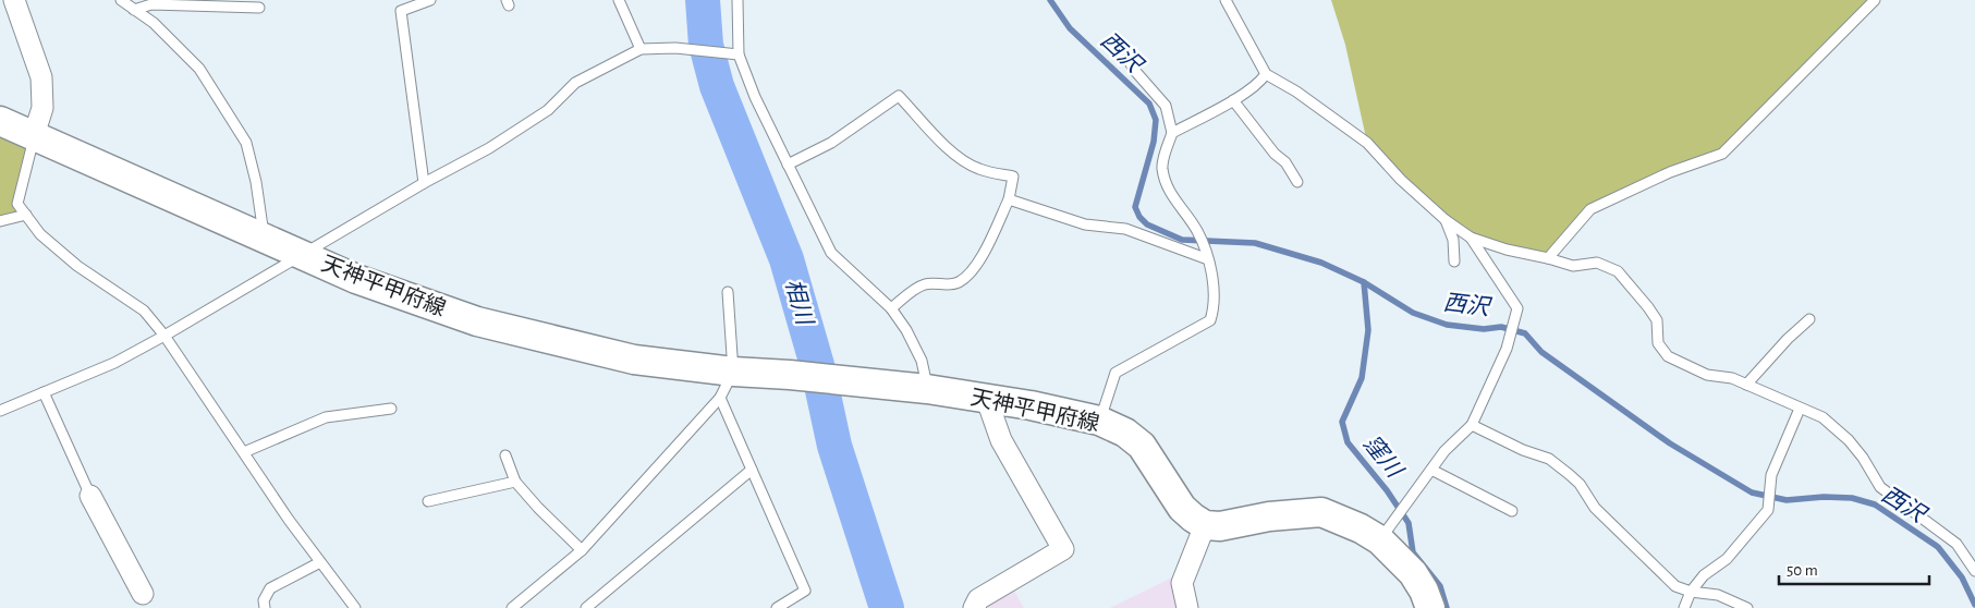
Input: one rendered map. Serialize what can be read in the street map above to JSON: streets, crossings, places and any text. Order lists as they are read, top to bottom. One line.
{"streets":{"main road":["天神平甲府線"]},"water":["西沢","相川","窪川"],"scale_bar":"50 m"}
